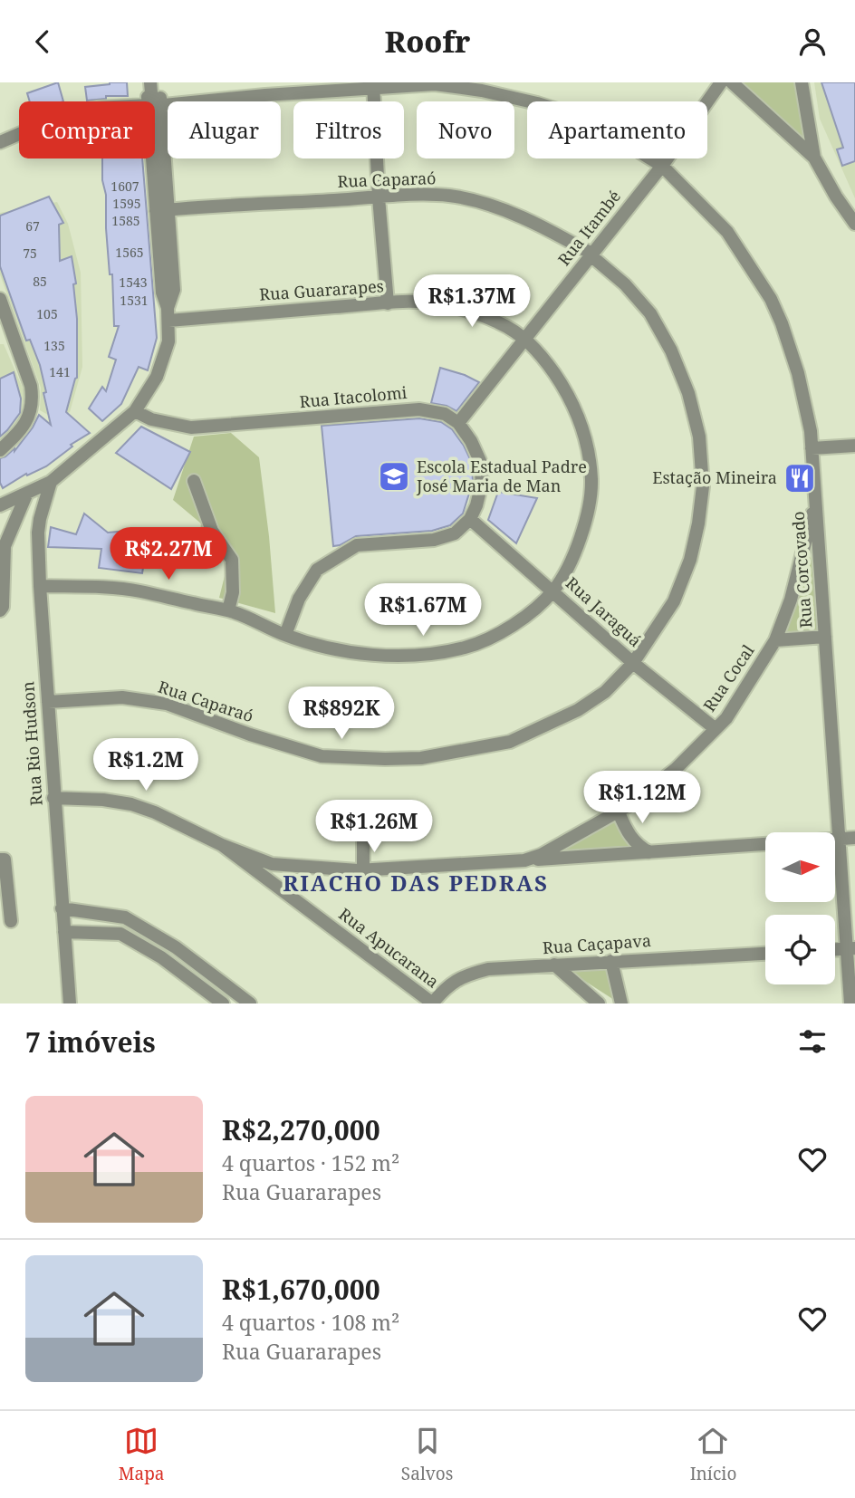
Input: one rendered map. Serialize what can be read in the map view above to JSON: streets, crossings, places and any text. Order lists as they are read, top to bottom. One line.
{"streets":{"street":["Rua Caparaó","Rua Itambé","Rua Guararapes","Rua Itacolomi","Rua Corcovado","Rua Jaraguá","Rua Cocal","Rua Rio Hudson","Rua Caçapava","Rua Apucarana"]},"crossings":[["Rua Caparaó","Rua Itambé"],["Rua Caparaó","Rua Jaraguá"],["Rua Caparaó","Rua Rio Hudson"],["Rua Itambé","Rua Guararapes"],["Rua Itambé","Rua Itacolomi"],["Rua Itambé","Rua Corcovado"],["Rua Guararapes","Rua Jaraguá"],["Rua Guararapes","Rua Rio Hudson"],["Rua Corcovado","Rua Cocal"],["Rua Jaraguá","Rua Cocal"],["Rua Cocal","Rua Apucarana"],["Rua Rio Hudson","Rua Apucarana"],["Rua Caçapava","Rua Apucarana"]],"districts":["RIACHO DAS PEDRAS"],"places":{"school or university":["Escola Estadual Padre José Maria de Man"],"restaurant":["Estação Mineira"]},"house_numbers":["1607","1595","1585","67","1565","75","85","1543","1531","105","135","141"],"north":"right","page":{"header":"Roofr","chip":["Comprar","Alugar","Filtros","Novo","Apartamento"],"price":["R$1.37M","R$2.27M","R$1.67M","R$892K","R$1.2M","R$1.12M","R$1.26M"],"heading":"7 imóveis","list":[{"name":"R$2,270,000","note":"4 quartos · 152 m² · Rua Guararapes"},{"name":"R$1,670,000","note":"4 quartos · 108 m² · Rua Guararapes"}],"tabs":["Mapa","Salvos","Início"]}}
